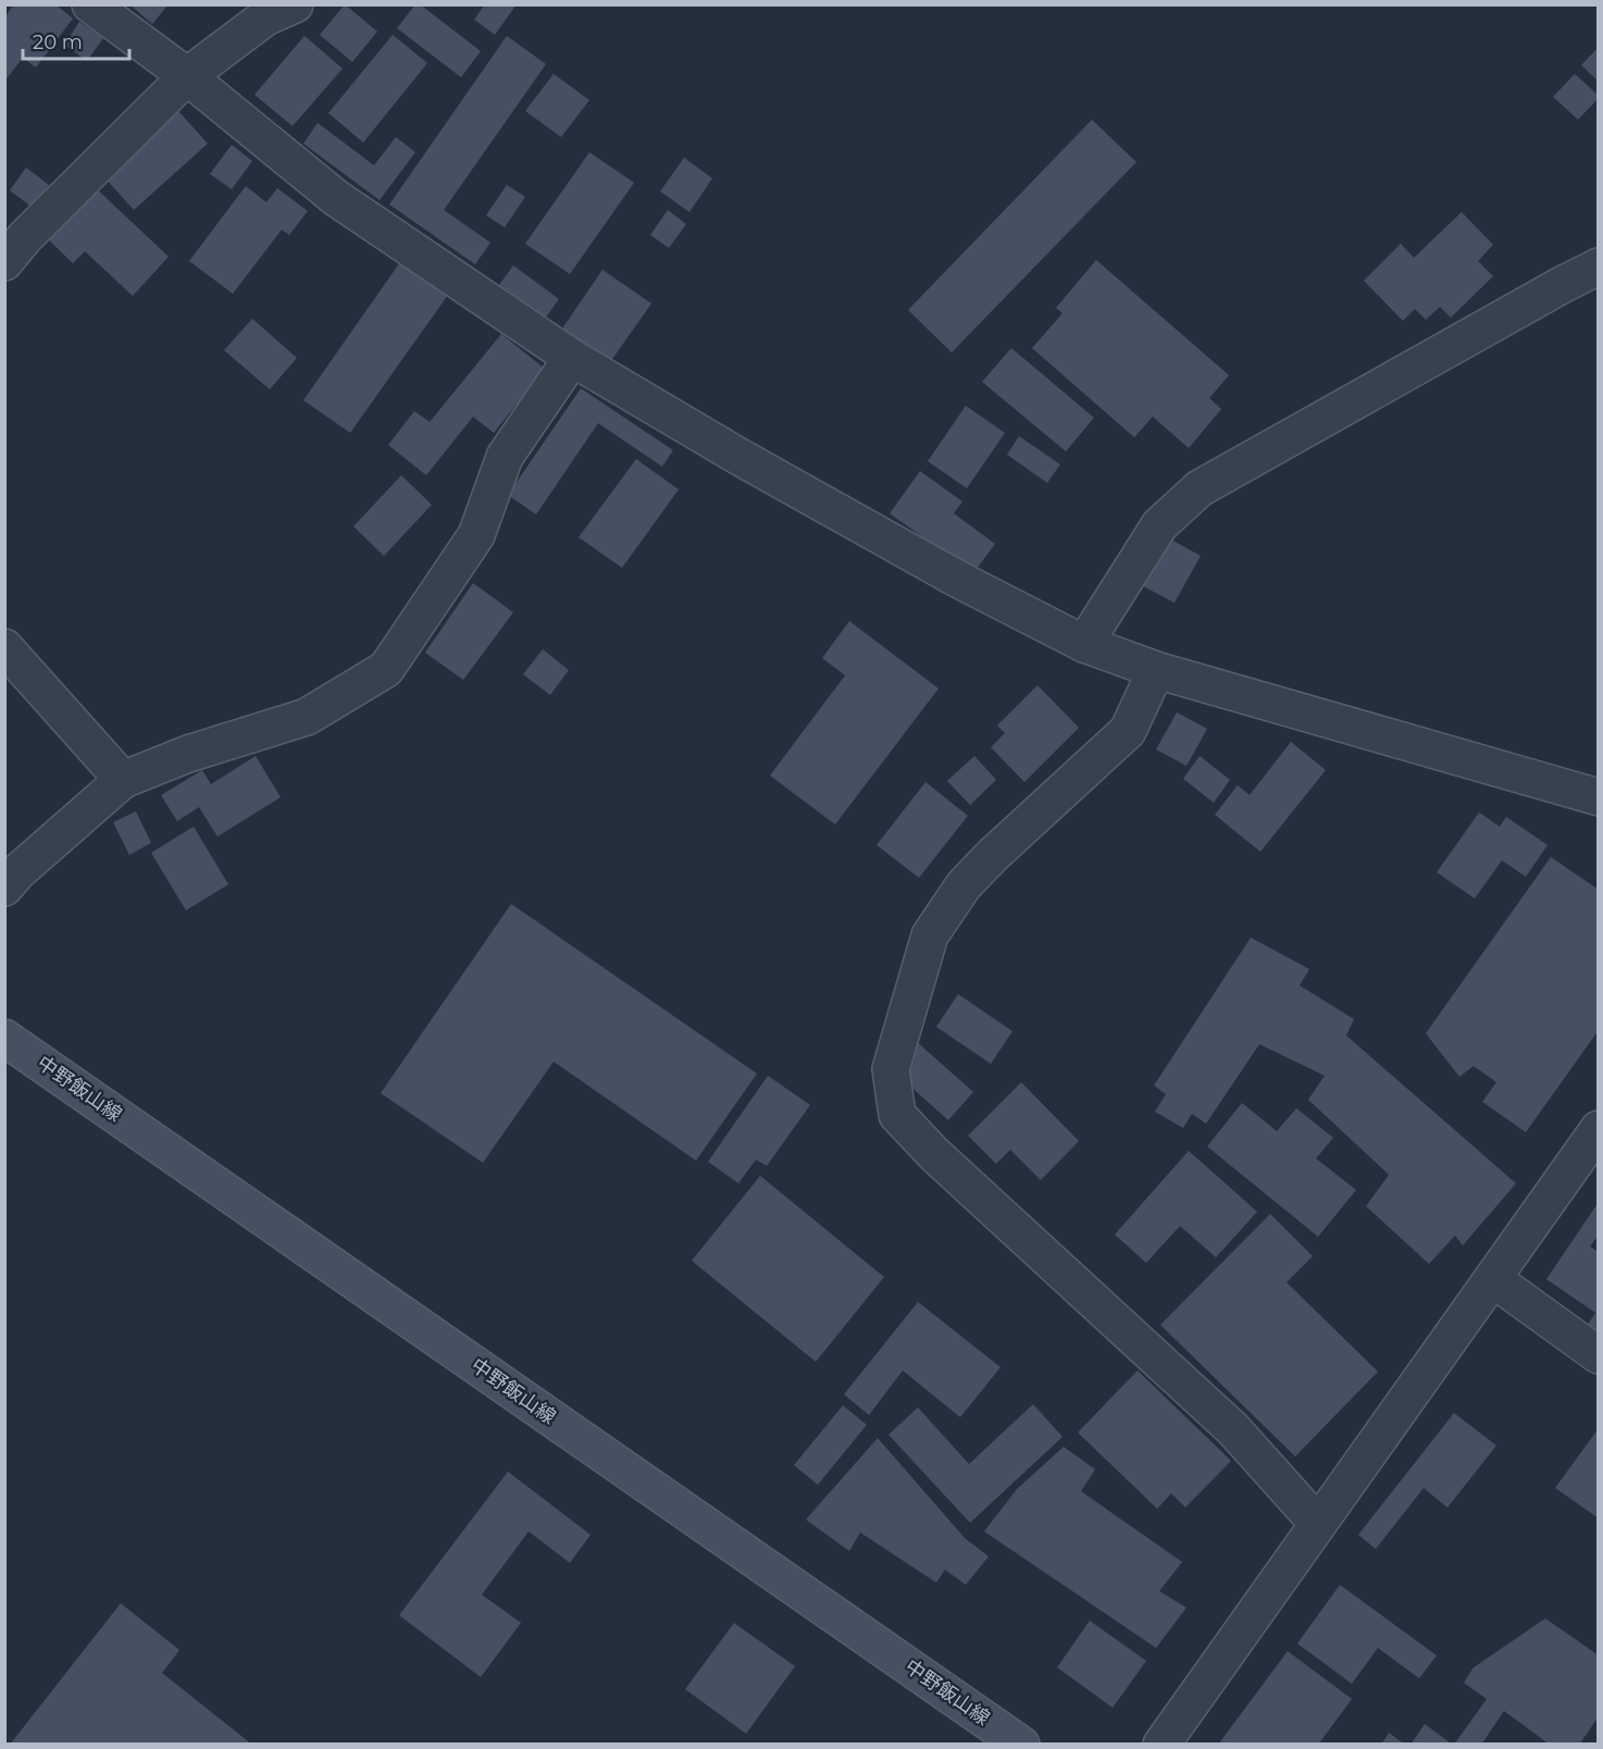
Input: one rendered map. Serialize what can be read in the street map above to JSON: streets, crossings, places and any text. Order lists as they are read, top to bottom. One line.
{"streets":{"main road":["中野飯山線"]},"scale_bar":"20 m"}
